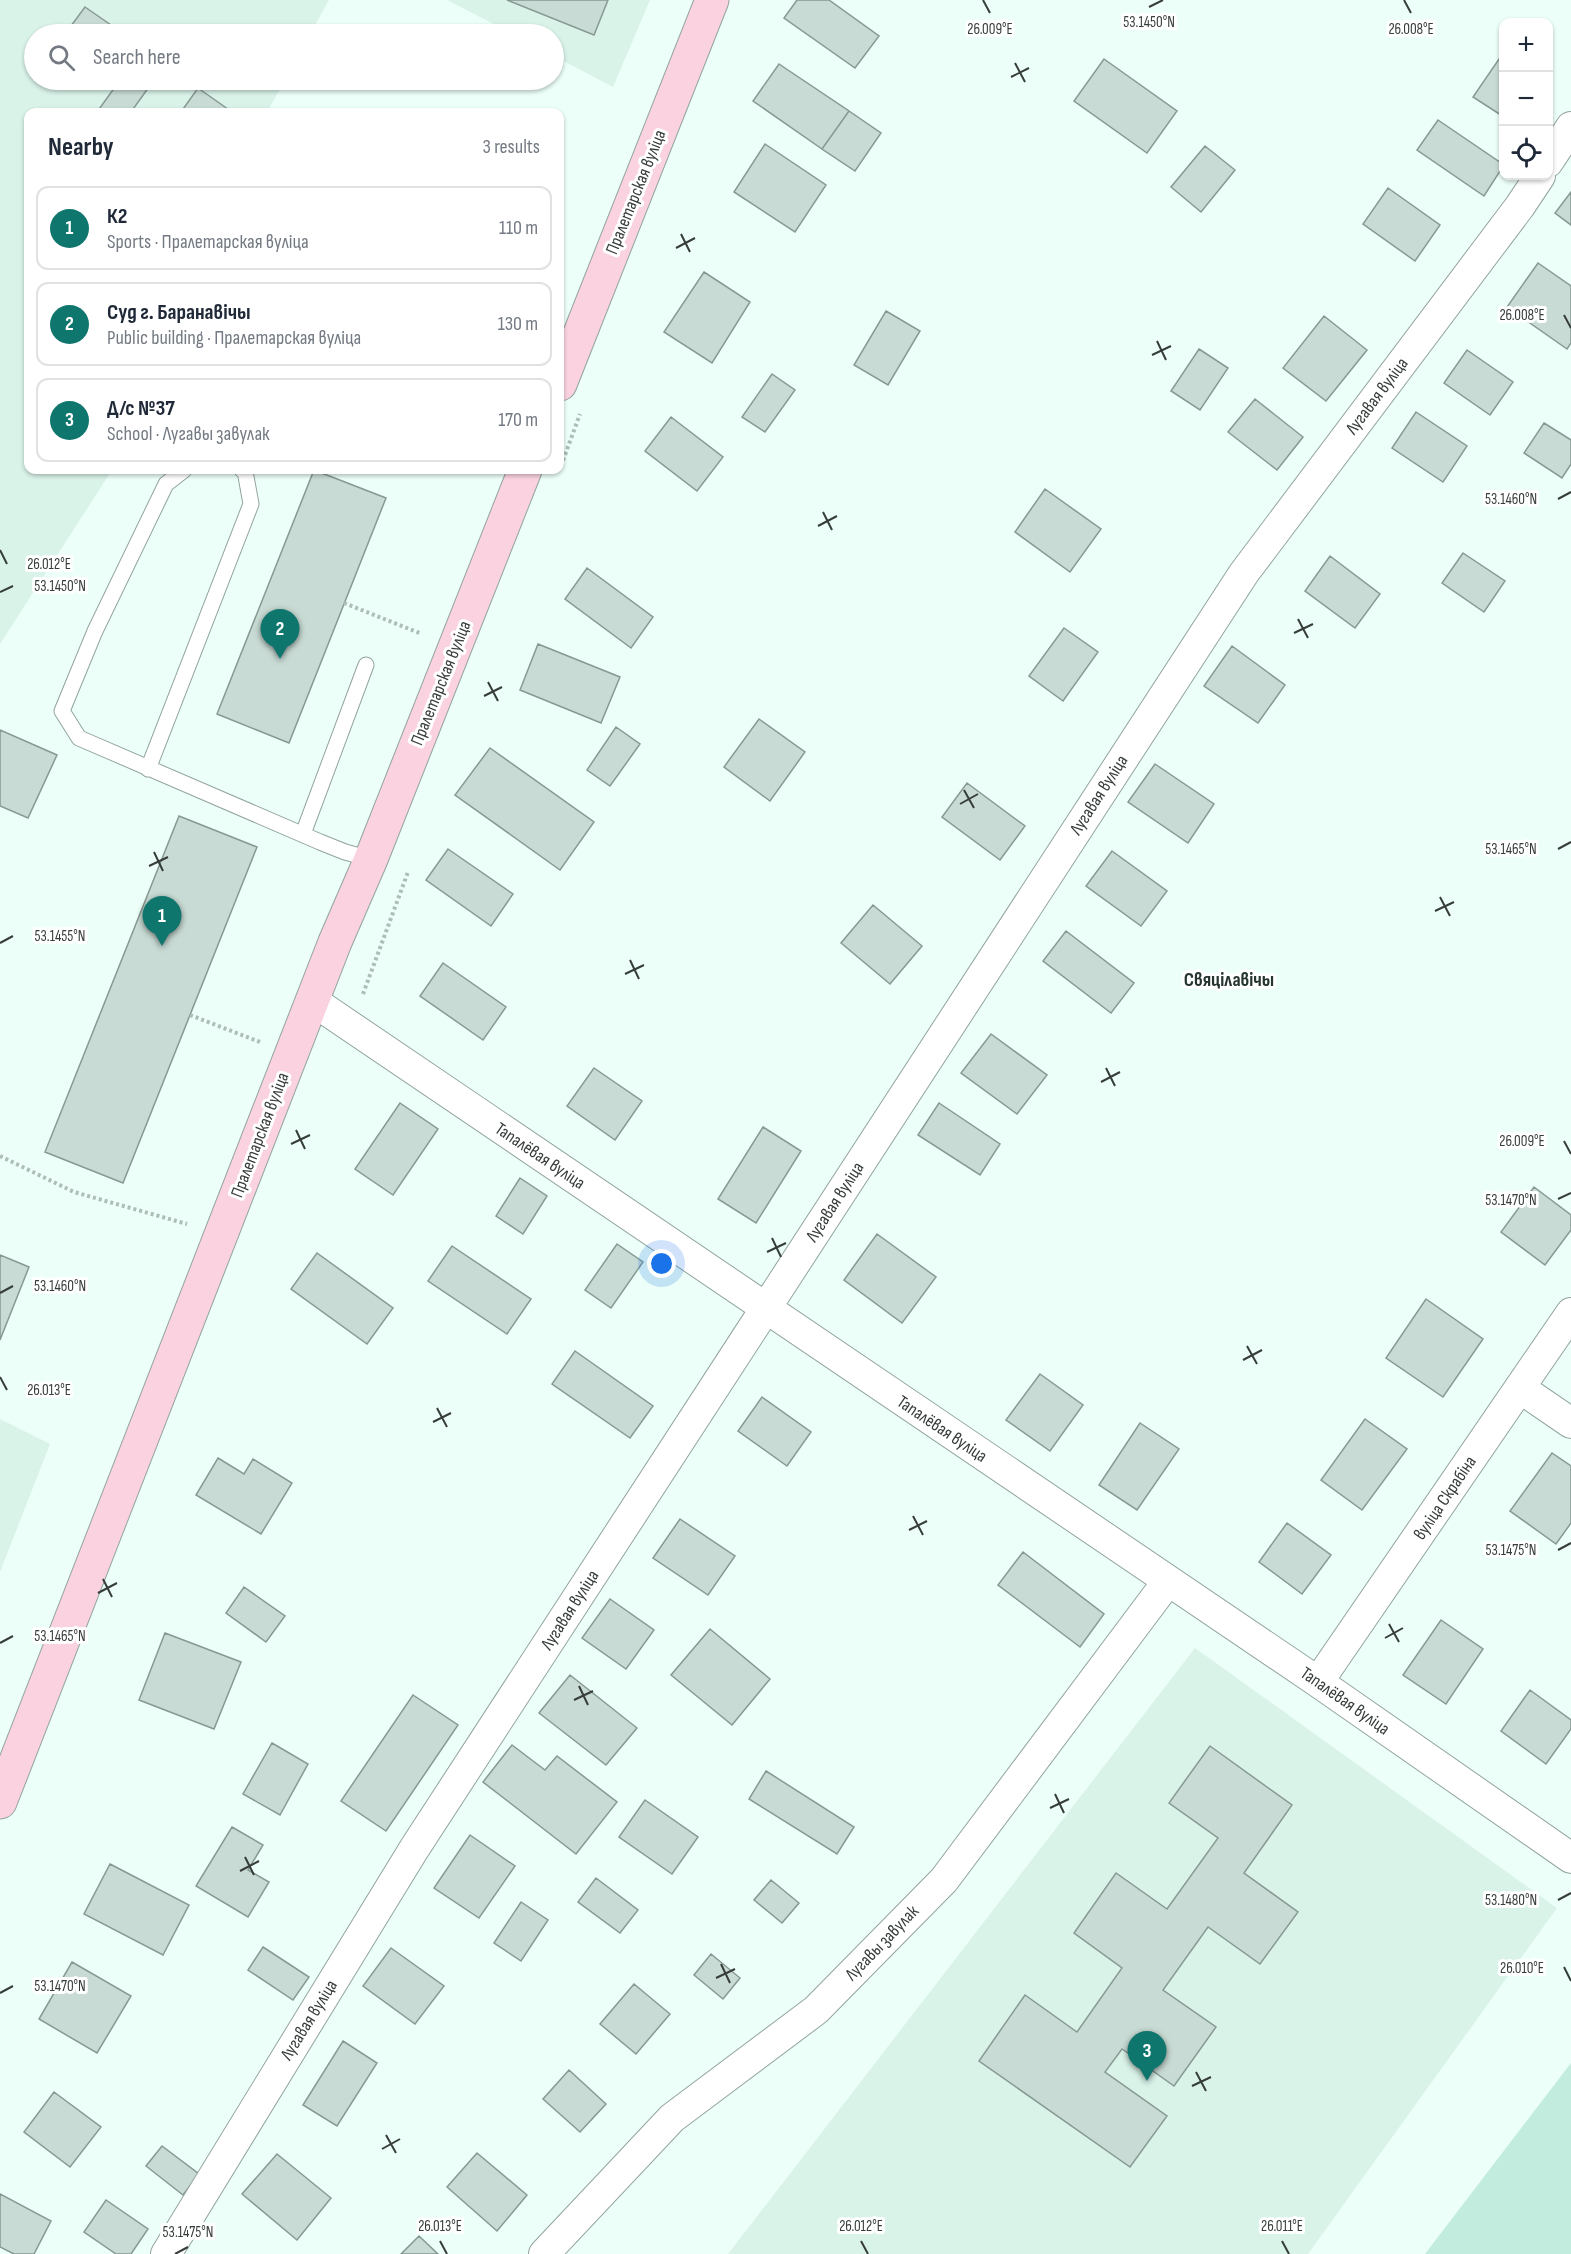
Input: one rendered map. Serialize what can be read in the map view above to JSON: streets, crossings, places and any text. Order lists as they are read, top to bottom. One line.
{"streets":{"main road":["Пралетарская вуліца"],"street":["Лугавая вуліца","Тапалёвая вуліца","вуліца Скрабіна","Лугавы завулак"]},"crossings":[["Пралетарская вуліца","Тапалёвая вуліца"],["Лугавая вуліца","Тапалёвая вуліца"],["Тапалёвая вуліца","вуліца Скрабіна"],["Тапалёвая вуліца","Лугавы завулак"]],"districts":["Свяцілавічы"],"page":{"map_buttons":["+","−"],"search":"Search here","heading":["Nearby","3 results"],"list":[{"mark":"1","name":"К2","note":"Sports · Пралетарская вуліца","value":"110 m"},{"mark":"2","name":"Суд г. Баранавічы","note":"Public building · Пралетарская вуліца","value":"130 m"},{"mark":"3","name":"Д/с №37","note":"School · Лугавы завулак","value":"170 m"}],"pins":["2","1","3"]},"coordinates":["53.1450°N","26.009°E","26.008°E","53.1460°N","26.012°E","53.1465°N","53.1455°N","53.1470°N","26.013°E","53.1475°N","53.1480°N","26.010°E","26.011°E"]}
